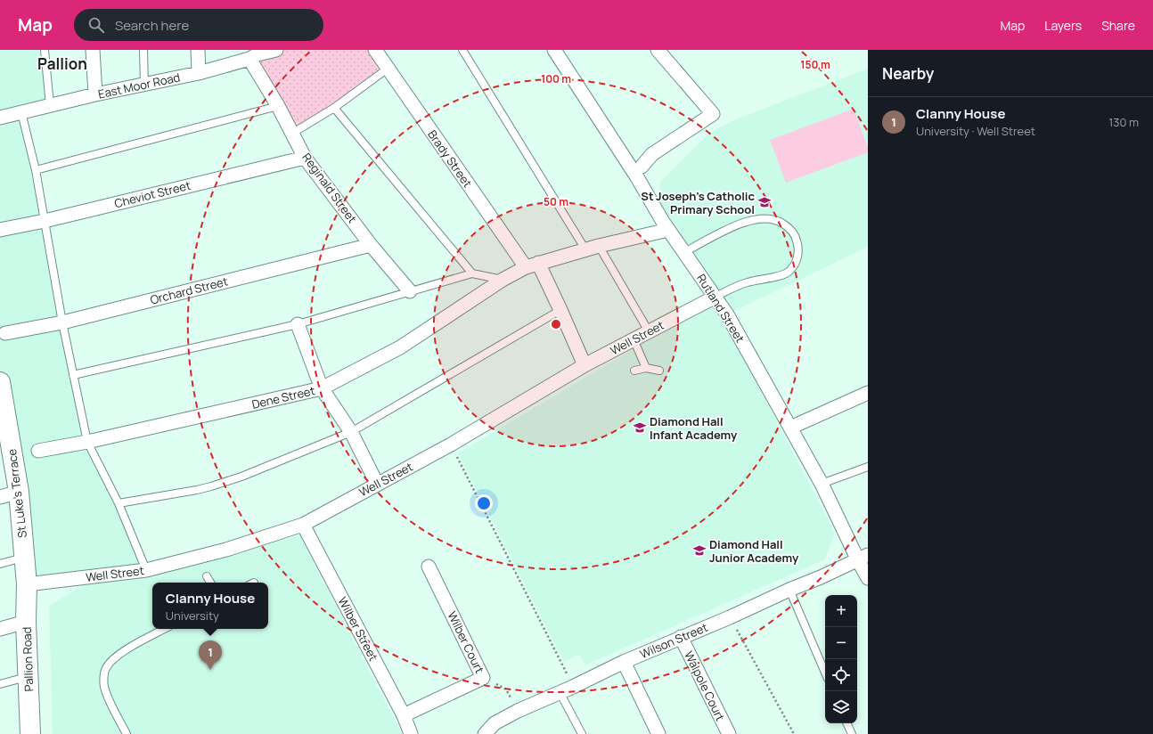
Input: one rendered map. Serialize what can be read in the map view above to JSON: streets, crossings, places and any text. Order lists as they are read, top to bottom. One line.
{"streets":{"street":["East Moor Road","Brady Street","Reginald Street","Cheviot Street","Orchard Street","Rutland Street","Well Street","Dene Street","St Luke's Terrace","Wilber Street","Wilson Street","Wilber Court","Pallion Road","Walpole Court"]},"crossings":[["East Moor Road","Reginald Street"],["Brady Street","Well Street"],["Brady Street","Dene Street"],["Reginald Street","Cheviot Street"],["Reginald Street","Orchard Street"],["Rutland Street","Well Street"],["Rutland Street","Dene Street"],["Rutland Street","Wilson Street"],["Well Street","St Luke's Terrace"],["Well Street","Wilber Street"],["Well Street","Pallion Road"],["St Luke's Terrace","Pallion Road"],["Wilber Street","Wilber Court"],["Wilson Street","Walpole Court"]],"districts":["Pallion"],"places":{"school or university":["St Joseph's Catholic Primary School","Diamond Hall Infant Academy","Diamond Hall Junior Academy"]},"page":{"header":"Map","search":"Search here","nav":["Map","Layers","Share"],"heading":"Nearby","list":[{"mark":"1","name":"Clanny House","note":"University · Well Street","value":"130 m"}],"popup":["Clanny House","University"],"map_buttons":["+","−"],"pins":"1"},"rings":["150 m","100 m","50 m"]}
